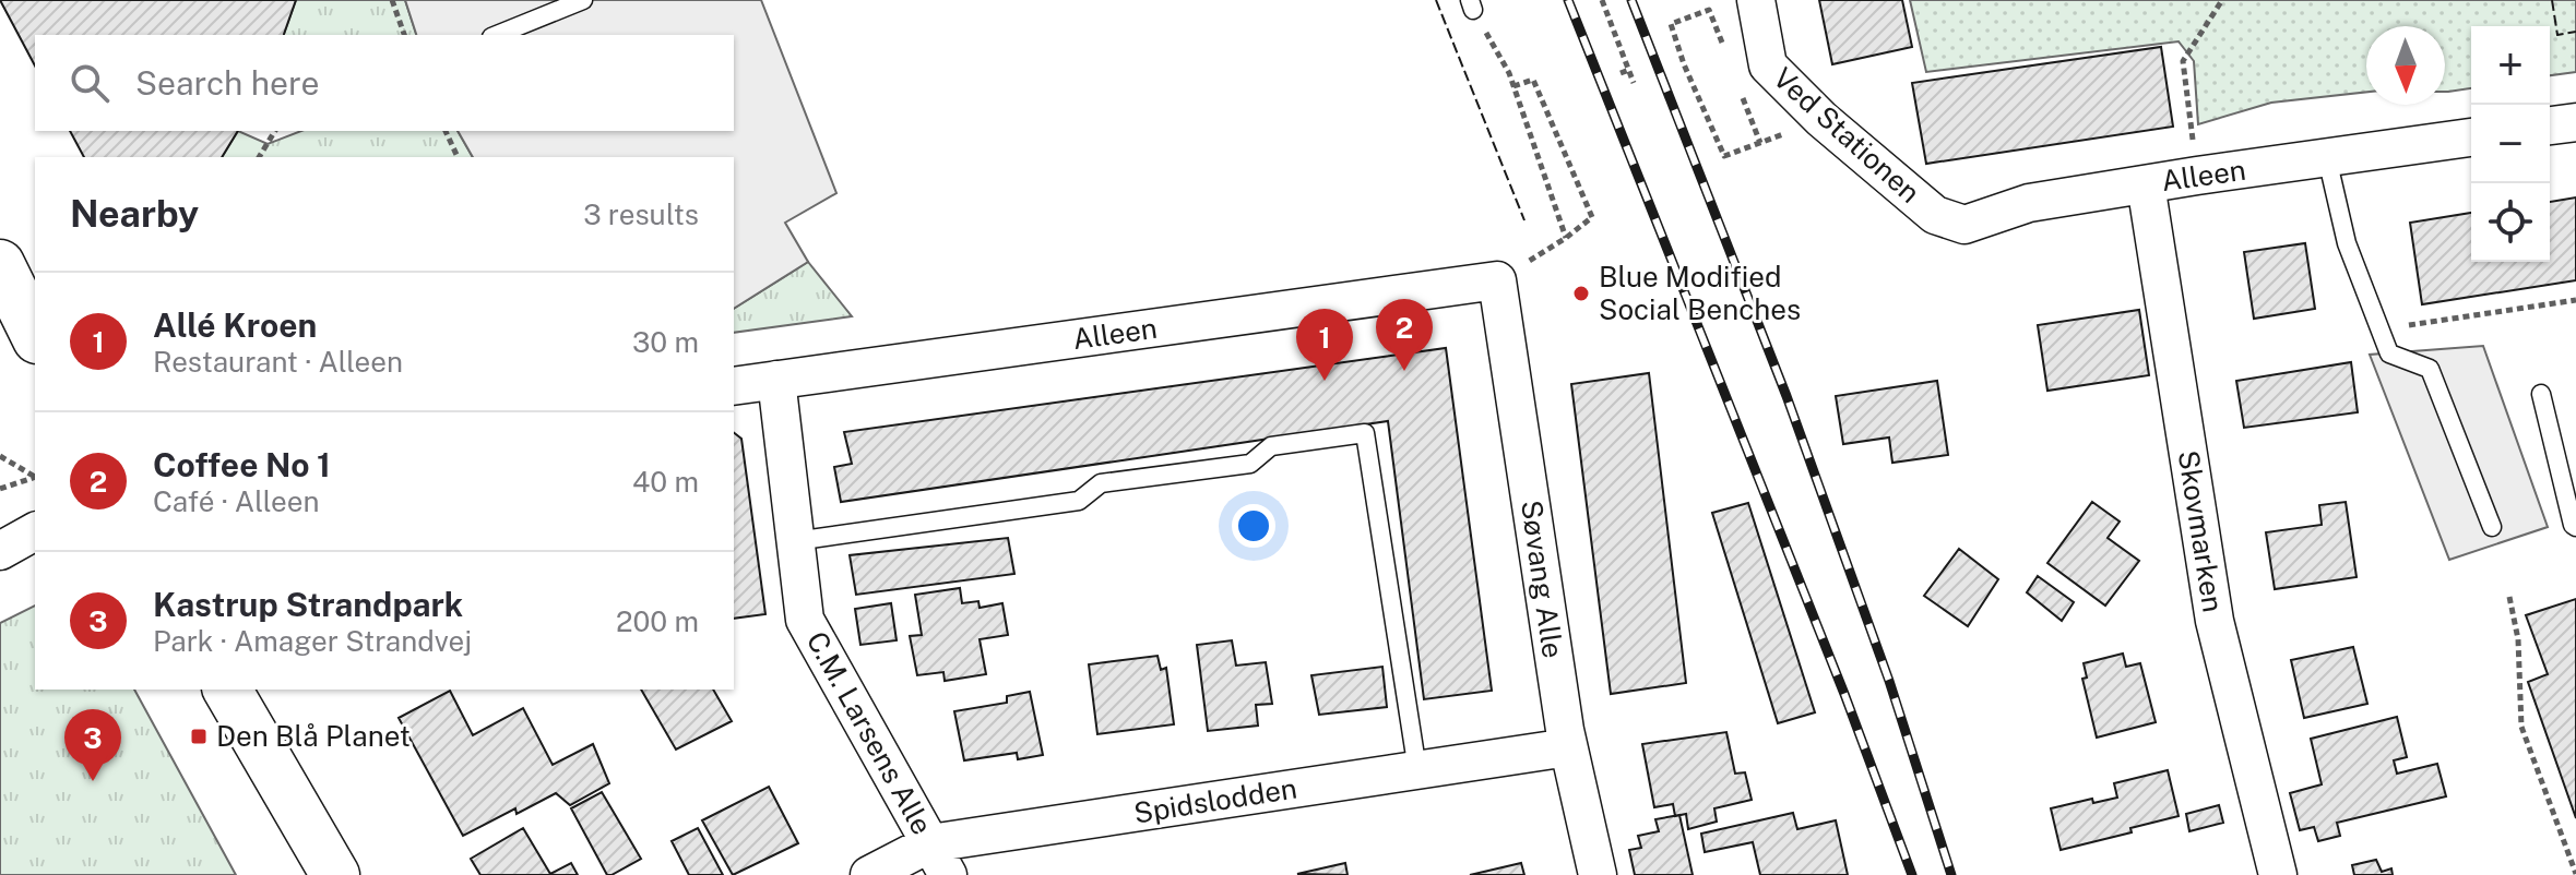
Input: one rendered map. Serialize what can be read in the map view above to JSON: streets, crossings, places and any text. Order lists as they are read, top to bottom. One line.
{"streets":{"street":["Ved Stationen","Alleen","Skovmarken","Søvang Alle","C.M. Larsens Alle","Spidslodden"]},"crossings":[["Ved Stationen","Alleen"],["Alleen","Skovmarken"],["Alleen","Søvang Alle"],["Alleen","C.M. Larsens Alle"],["Søvang Alle","Spidslodden"],["C.M. Larsens Alle","Spidslodden"]],"places":{"other":["Blue Modified Social Benches"],"transit":["Den Blå Planet"]},"north":"bottom","page":{"map_buttons":["+","−"],"search":"Search here","heading":["Nearby","3 results"],"list":[{"mark":"1","name":"Allé Kroen","note":"Restaurant · Alleen","value":"30 m"},{"mark":"2","name":"Coffee No 1","note":"Café · Alleen","value":"40 m"},{"mark":"3","name":"Kastrup Strandpark","note":"Park · Amager Strandvej","value":"200 m"}],"pins":["2","1","3"]}}
